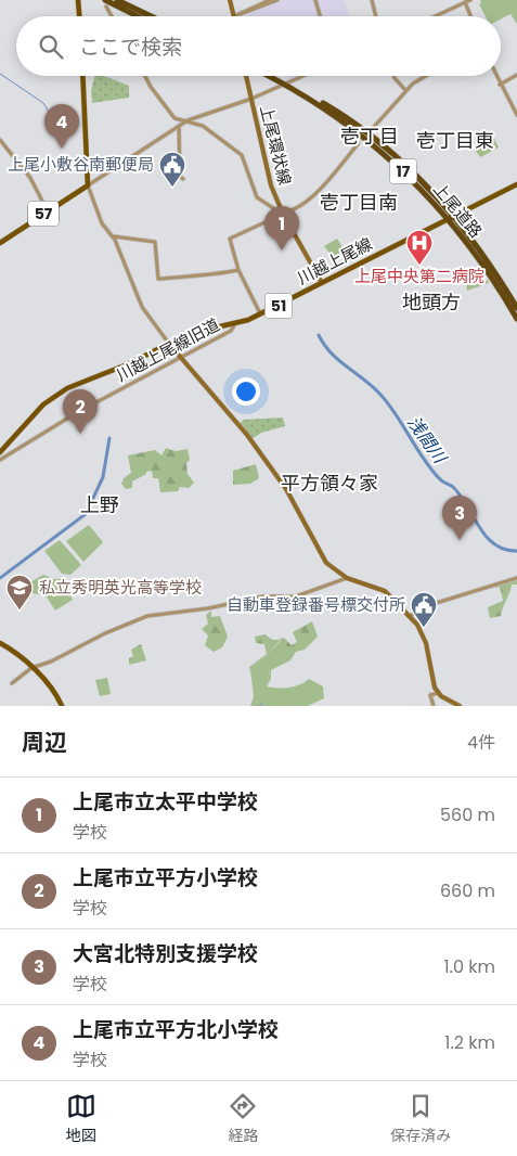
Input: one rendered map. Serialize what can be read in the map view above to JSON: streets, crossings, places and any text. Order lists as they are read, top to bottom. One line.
{"streets":{"highway":["17","上尾道路"],"main road":["上尾環状線","57","川越上尾線","51"],"street":["川越上尾線旧道"]},"crossings":[["上尾環状線","川越上尾線"],["上尾道路","川越上尾線"],["川越上尾線","川越上尾線旧道"]],"districts":["壱丁目","壱丁目東","壱丁目南","地頭方","平方領々家","上野"],"water":["浅間川"],"places":{"public building":["上尾小敷谷南郵便局","自動車登録番号標交付所"],"hospital":["上尾中央第二病院"],"school or university":["私立秀明英光高等学校"]},"page":{"search":"ここで検索","pins":["4","1","2","3"],"heading":["周辺","4件"],"list":[{"mark":"1","name":"上尾市立太平中学校","note":"学校","value":"560 m"},{"mark":"2","name":"上尾市立平方小学校","note":"学校","value":"660 m"},{"mark":"3","name":"大宮北特別支援学校","note":"学校","value":"1.0 km"},{"mark":"4","name":"上尾市立平方北小学校","note":"学校","value":"1.2 km"}],"nav":["地図","経路","保存済み"]}}
